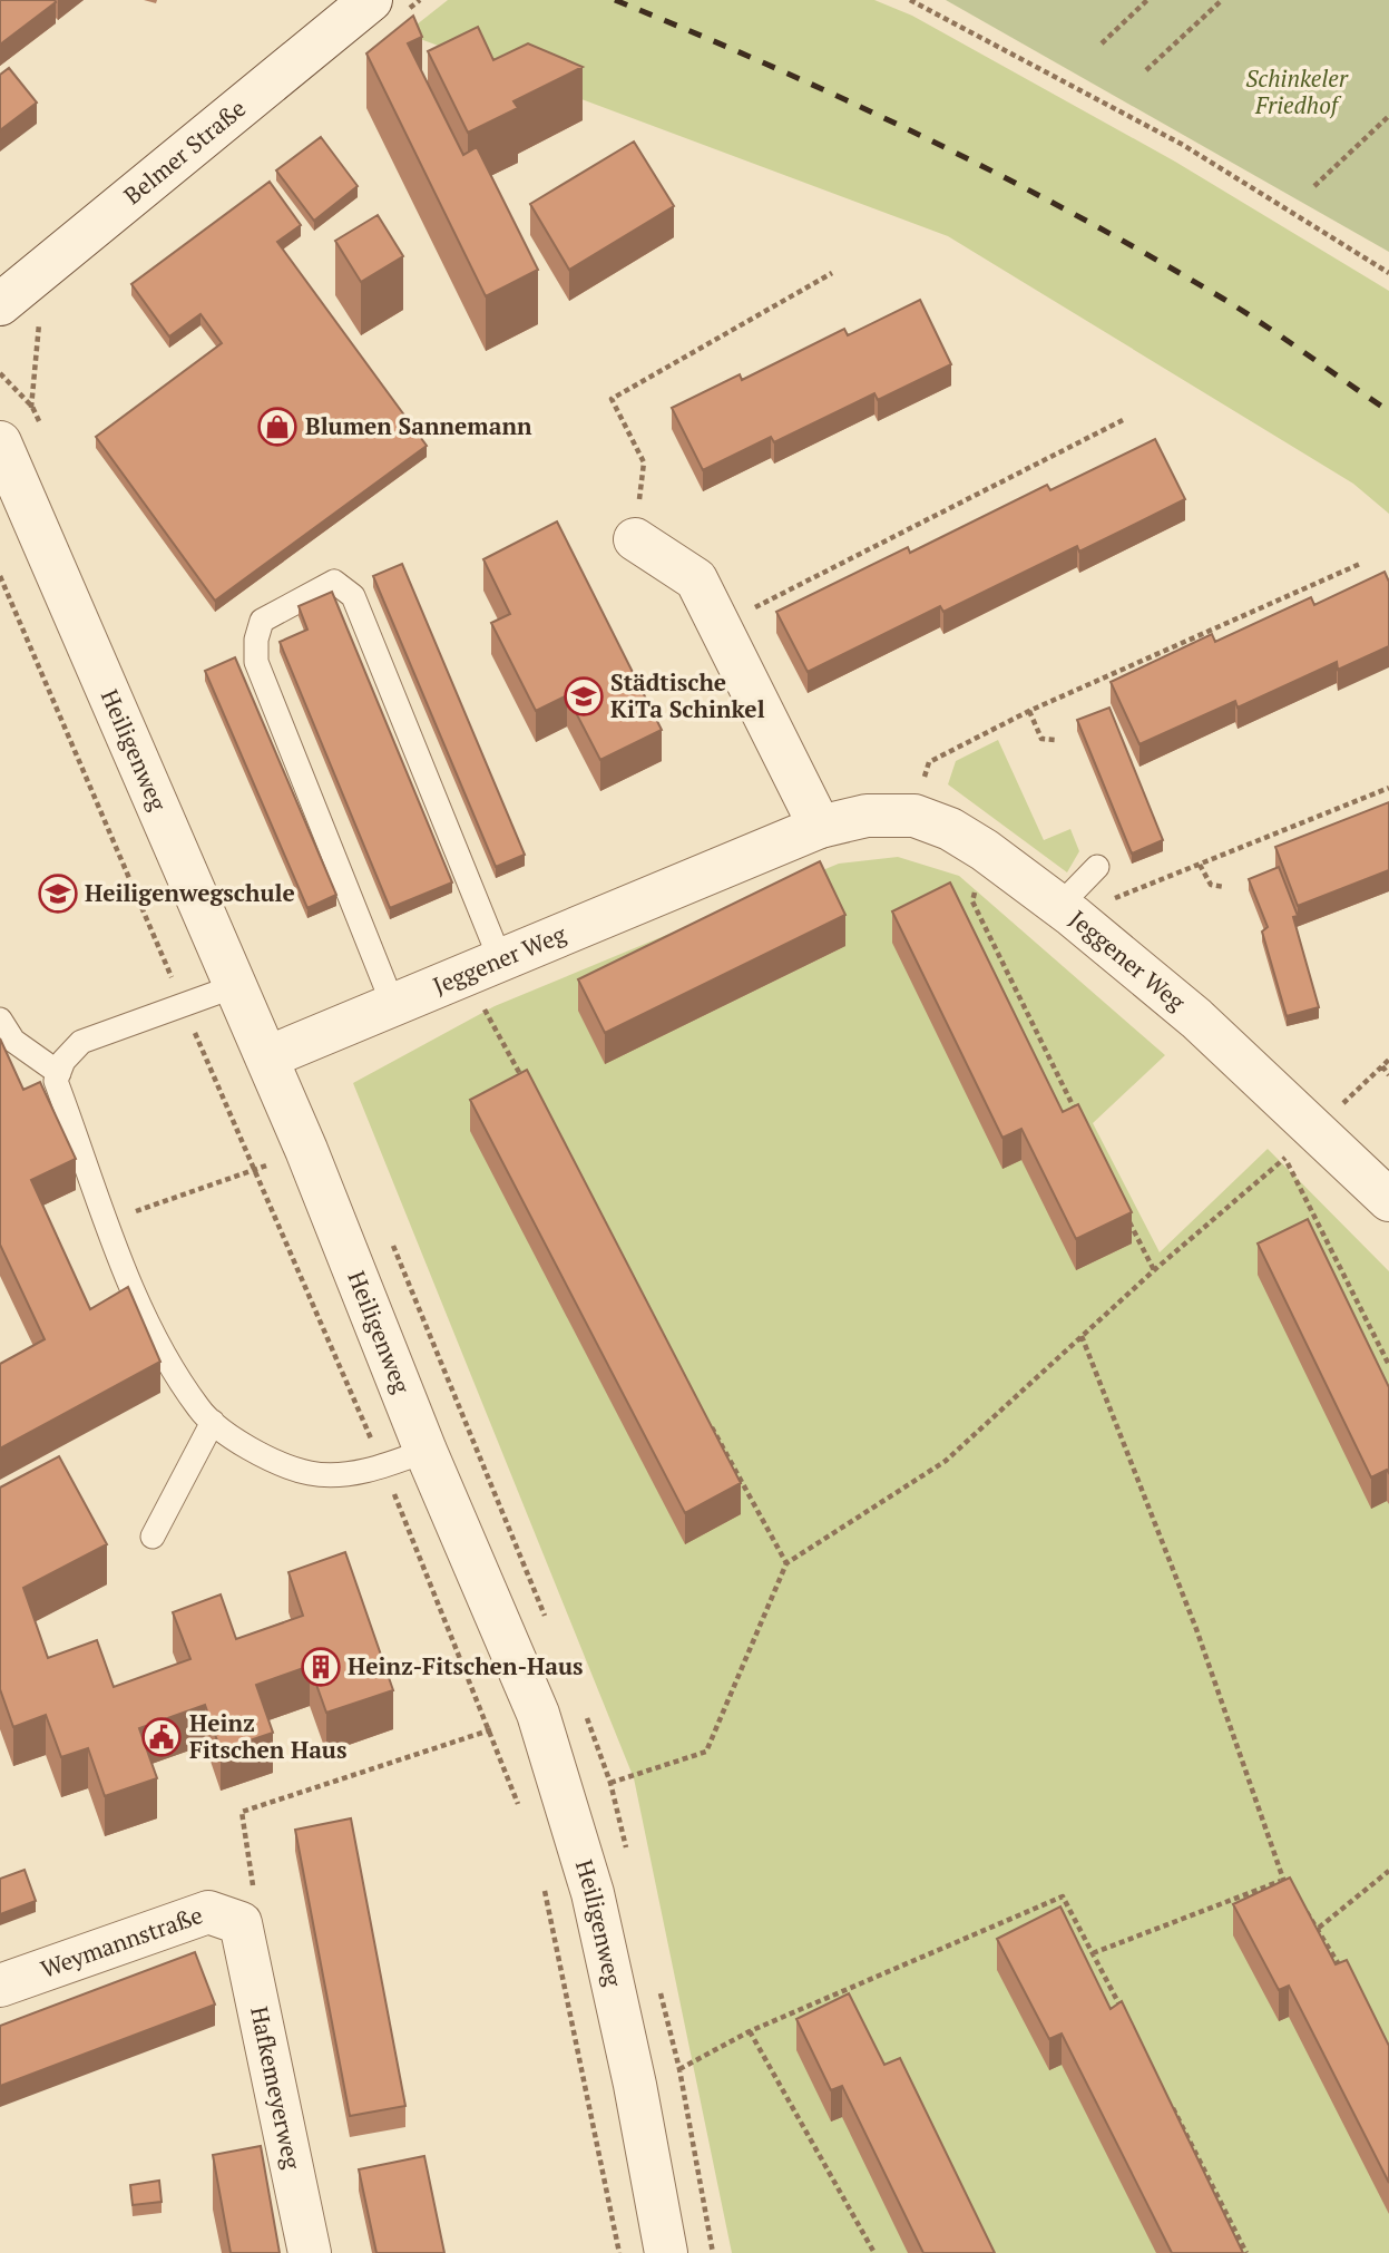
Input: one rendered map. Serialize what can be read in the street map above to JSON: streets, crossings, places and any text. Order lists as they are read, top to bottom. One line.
{"streets":{"street":["Belmer Straße","Heiligenweg","Jeggener Weg","Weymannstraße","Hafkemeyerweg"]},"crossings":[["Heiligenweg","Jeggener Weg"],["Weymannstraße","Hafkemeyerweg"]],"parks":["Schinkeler Friedhof"],"places":{"shop":["Blumen Sannemann"],"school or university":["Städtische KiTa Schinkel","Heiligenwegschule"],"building":["Heinz-Fitschen-Haus"],"public building":["Heinz Fitschen Haus"]}}
